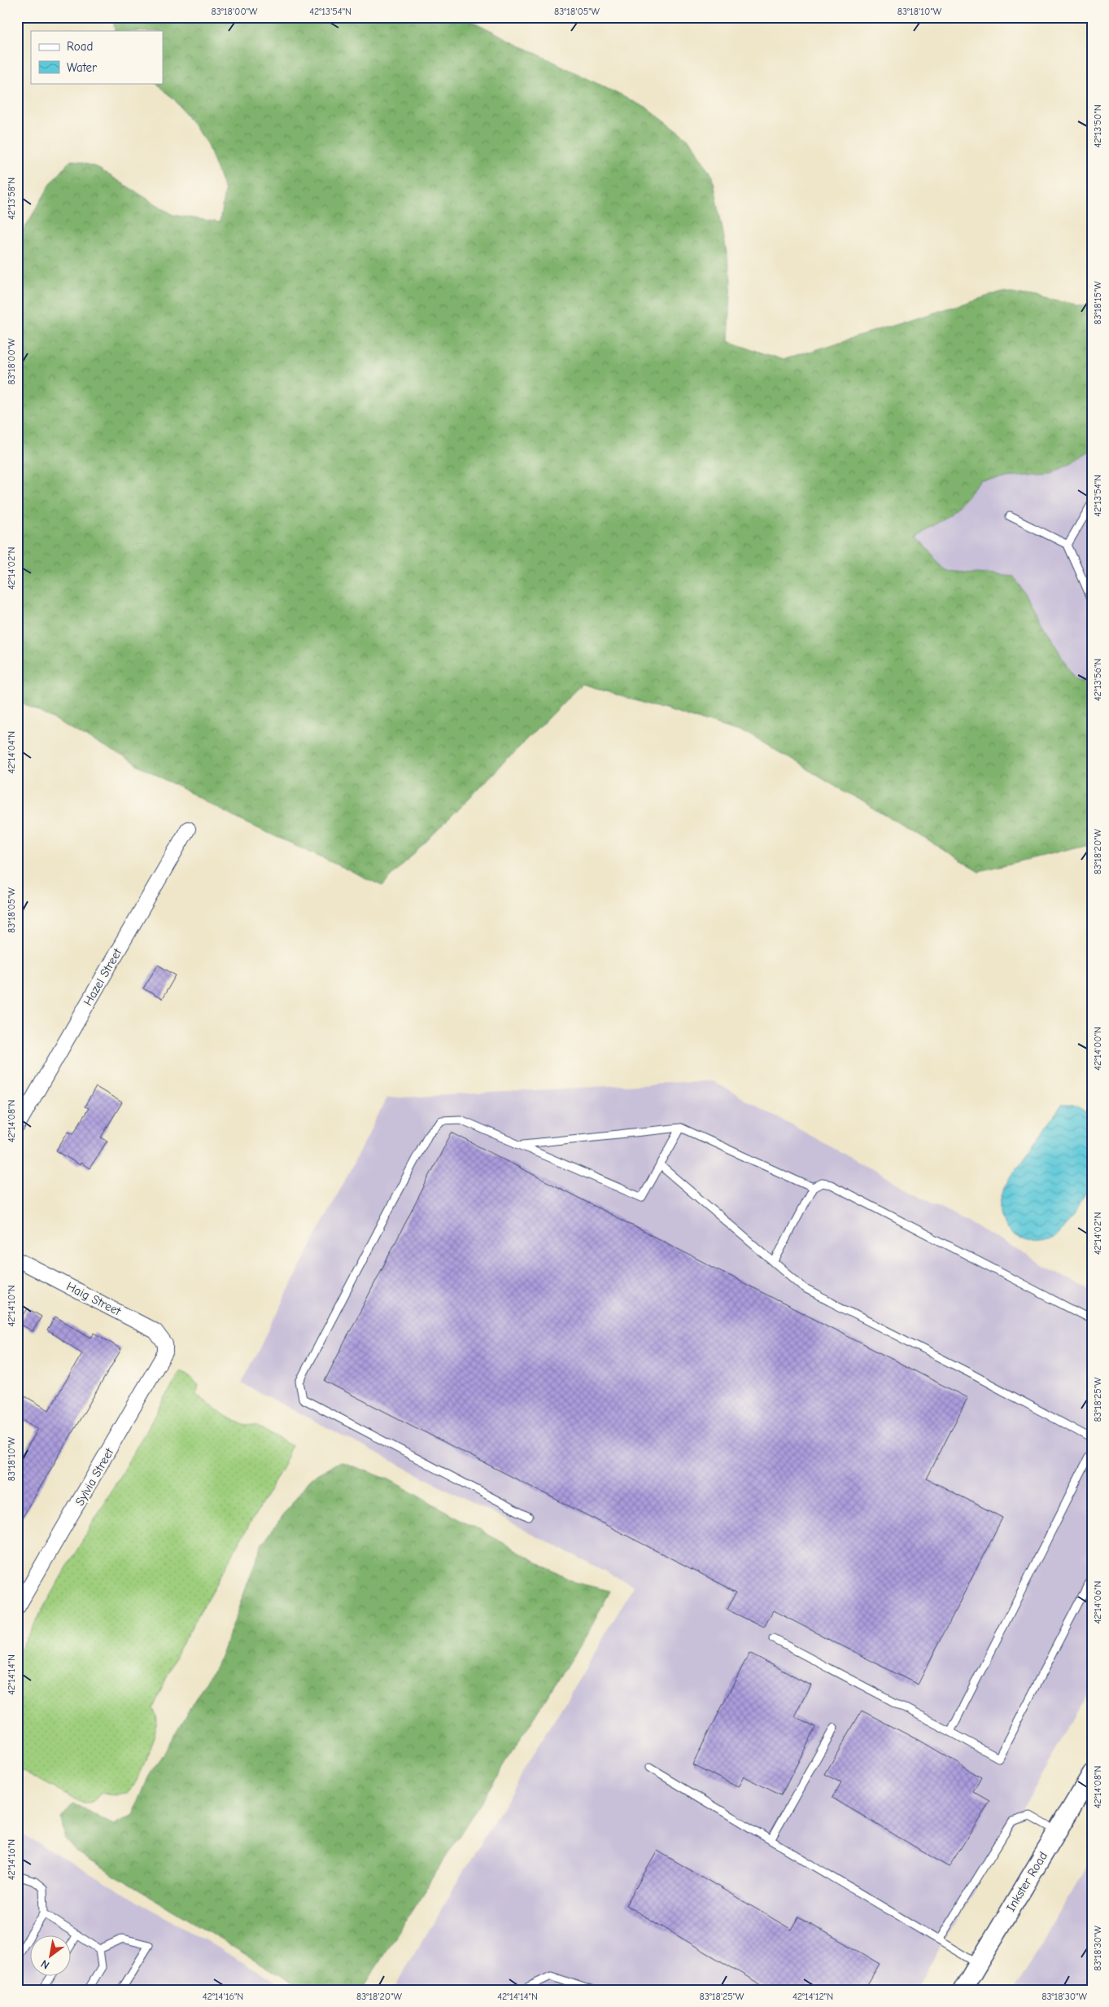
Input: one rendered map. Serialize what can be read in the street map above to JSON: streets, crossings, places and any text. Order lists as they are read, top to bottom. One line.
{"streets":{"street":["Hazel Street","Haig Street","Sylvia Street","Inkster Road"]},"crossings":[["Haig Street","Sylvia Street"]],"legend":["Road","Water"],"north":"bottom left","coordinates":["83°18'00\"W","42°13'54\"N","83°18'05\"W","83°18'10\"W","42°13'50\"N","42°13'58\"N","83°18'15\"W","42°14'02\"N","42°13'56\"N","42°14'04\"N","83°18'20\"W","42°14'00\"N","42°14'08\"N","42°14'10\"N","83°18'25\"W","42°14'06\"N","42°14'14\"N","42°14'16\"N","83°18'30\"W","42°14'12\"N"]}
